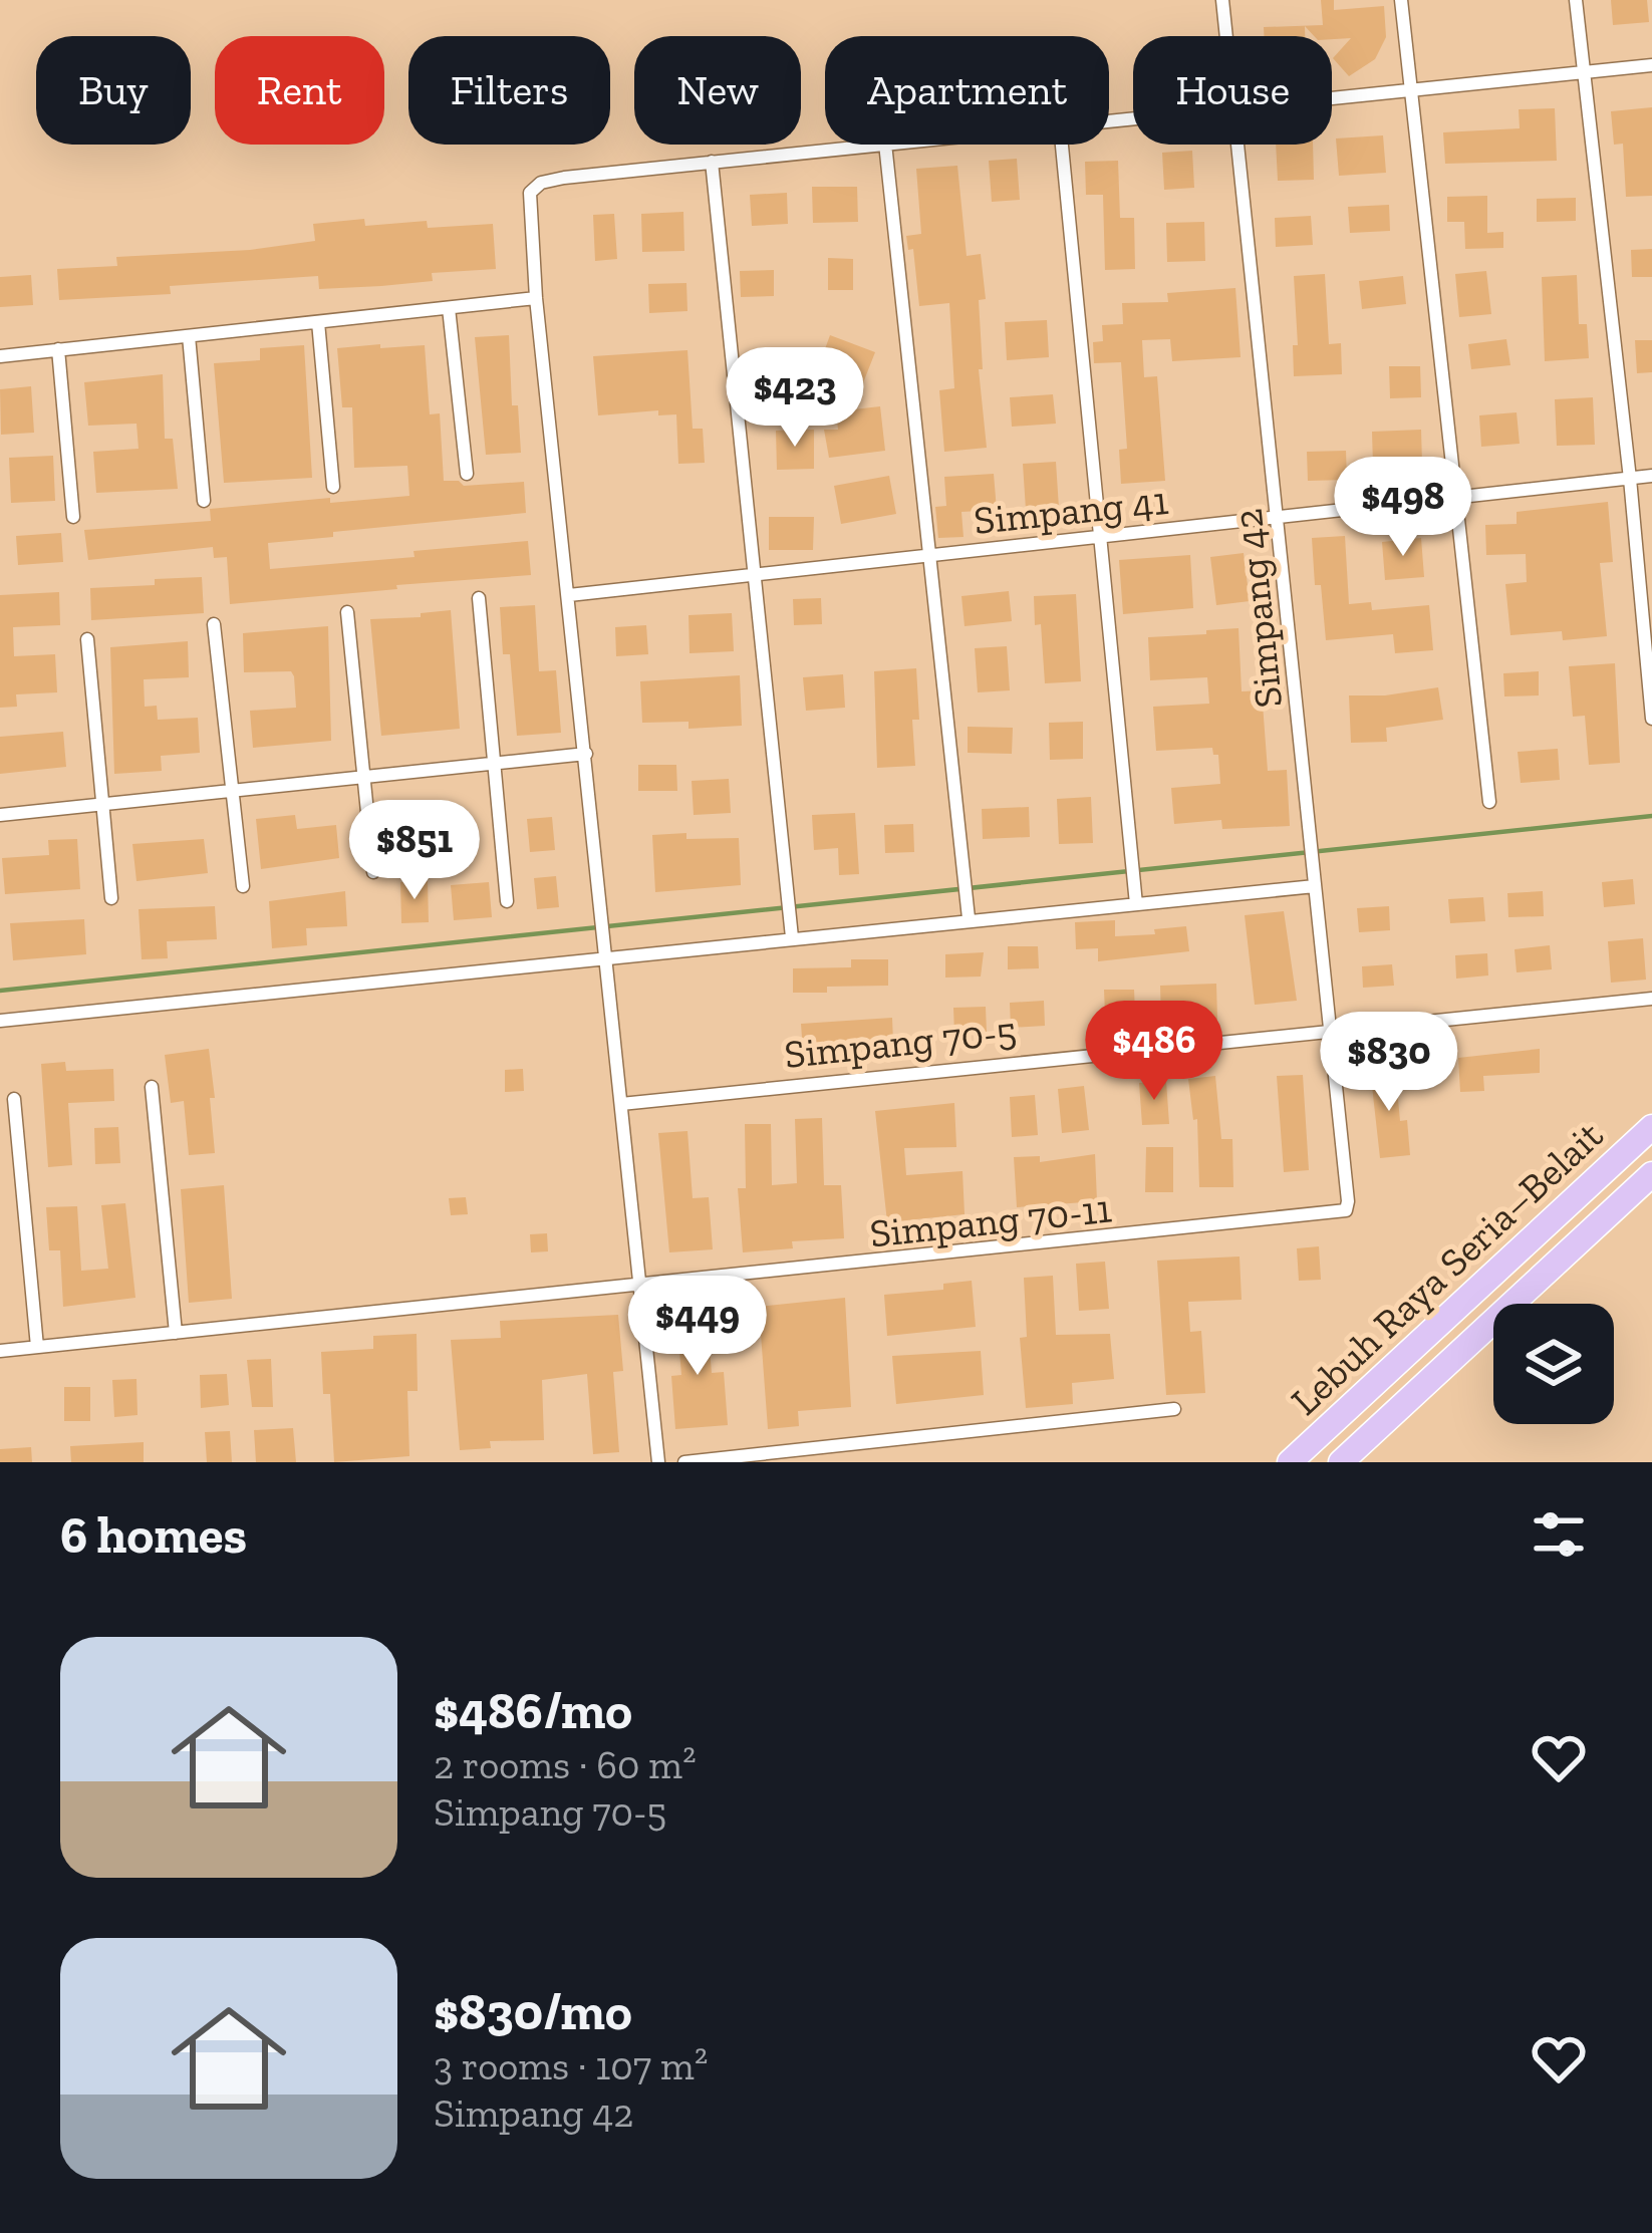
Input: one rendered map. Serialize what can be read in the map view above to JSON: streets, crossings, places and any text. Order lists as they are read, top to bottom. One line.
{"streets":{"highway":["Lebuh Raya Seria–Belait"],"street":["Simpang 41","Simpang 42","Simpang 70-5","Simpang 70-11"]},"crossings":[["Simpang 41","Simpang 42"],["Simpang 42","Simpang 70-5"],["Simpang 42","Simpang 70-11"]],"page":{"chip":["Buy","Rent","Filters","New","Apartment","House"],"price":["$423","$498","$851","$486","$830","$449"],"heading":"6 homes","list":[{"name":"$486/mo","note":"2 rooms · 60 m² · Simpang 70-5"},{"name":"$830/mo","note":"3 rooms · 107 m² · Simpang 42"}]}}
